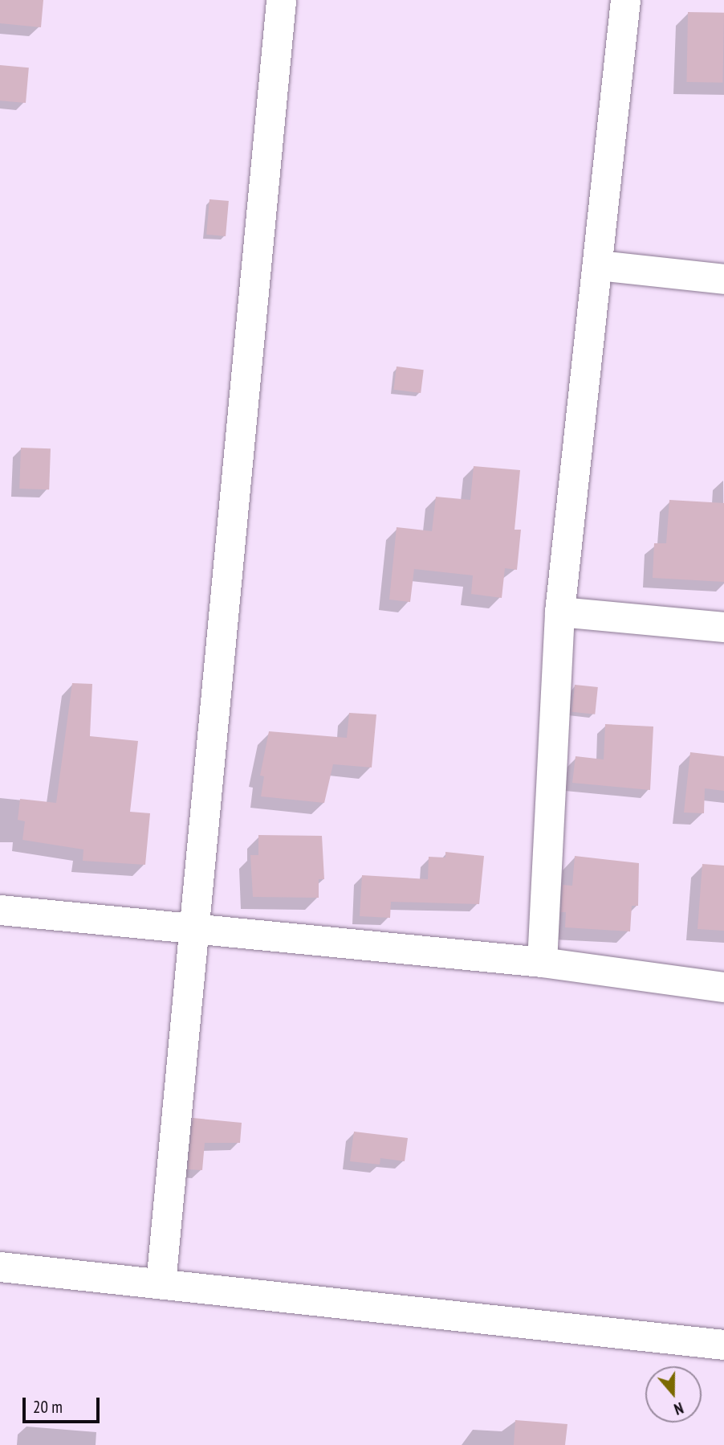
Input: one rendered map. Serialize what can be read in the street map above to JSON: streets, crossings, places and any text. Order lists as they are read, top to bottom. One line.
{"scale_bar":"20 m","north":"bottom"}
